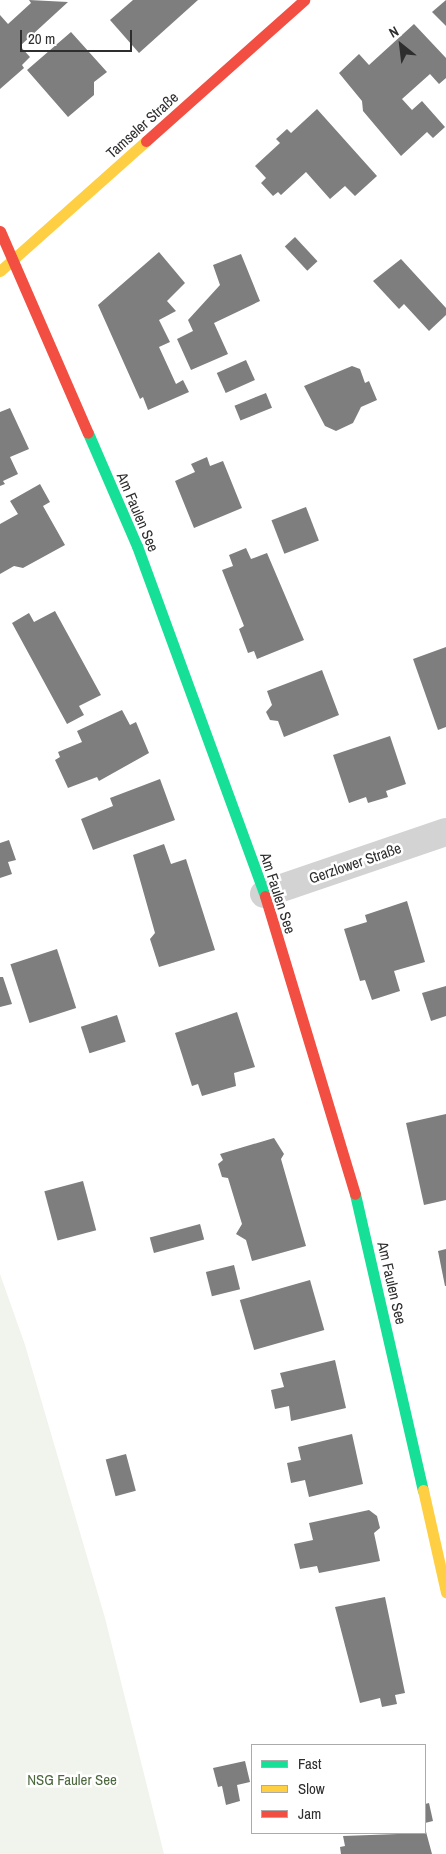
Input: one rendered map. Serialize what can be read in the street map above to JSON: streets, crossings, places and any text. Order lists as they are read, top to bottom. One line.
{"streets":{"street":["Tamseler Straße","Am Faulen See","Gerzlower Straße"]},"crossings":[["Tamseler Straße","Am Faulen See"],["Am Faulen See","Gerzlower Straße"]],"parks":["NSG Fauler See"],"legend":["Fast","Slow","Jam"],"scale_bar":"20 m","north":"top left"}
